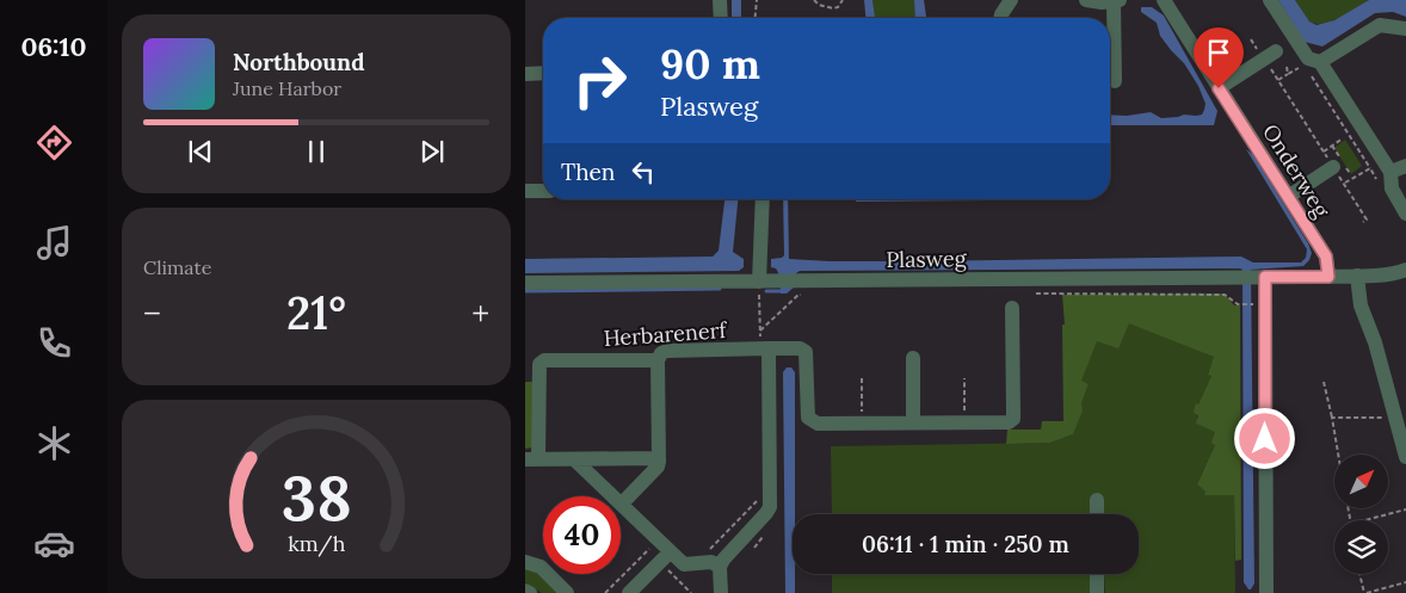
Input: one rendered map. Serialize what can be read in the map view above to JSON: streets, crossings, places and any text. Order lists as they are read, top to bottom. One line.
{"streets":{"street":["Onderweg","Plasweg","Herbarenerf"]},"crossings":[["Onderweg","Plasweg"]],"north":"top right","page":{"tabs":"06:10","turn":["90 m","Plasweg"],"song":["Northbound","June Harbor"],"then":"Then","tile":"Climate","heat":["−","21°","+"],"limit":"40","trip":"06:11 · 1 min · 250 m","gauge":["38","km/h"]}}
